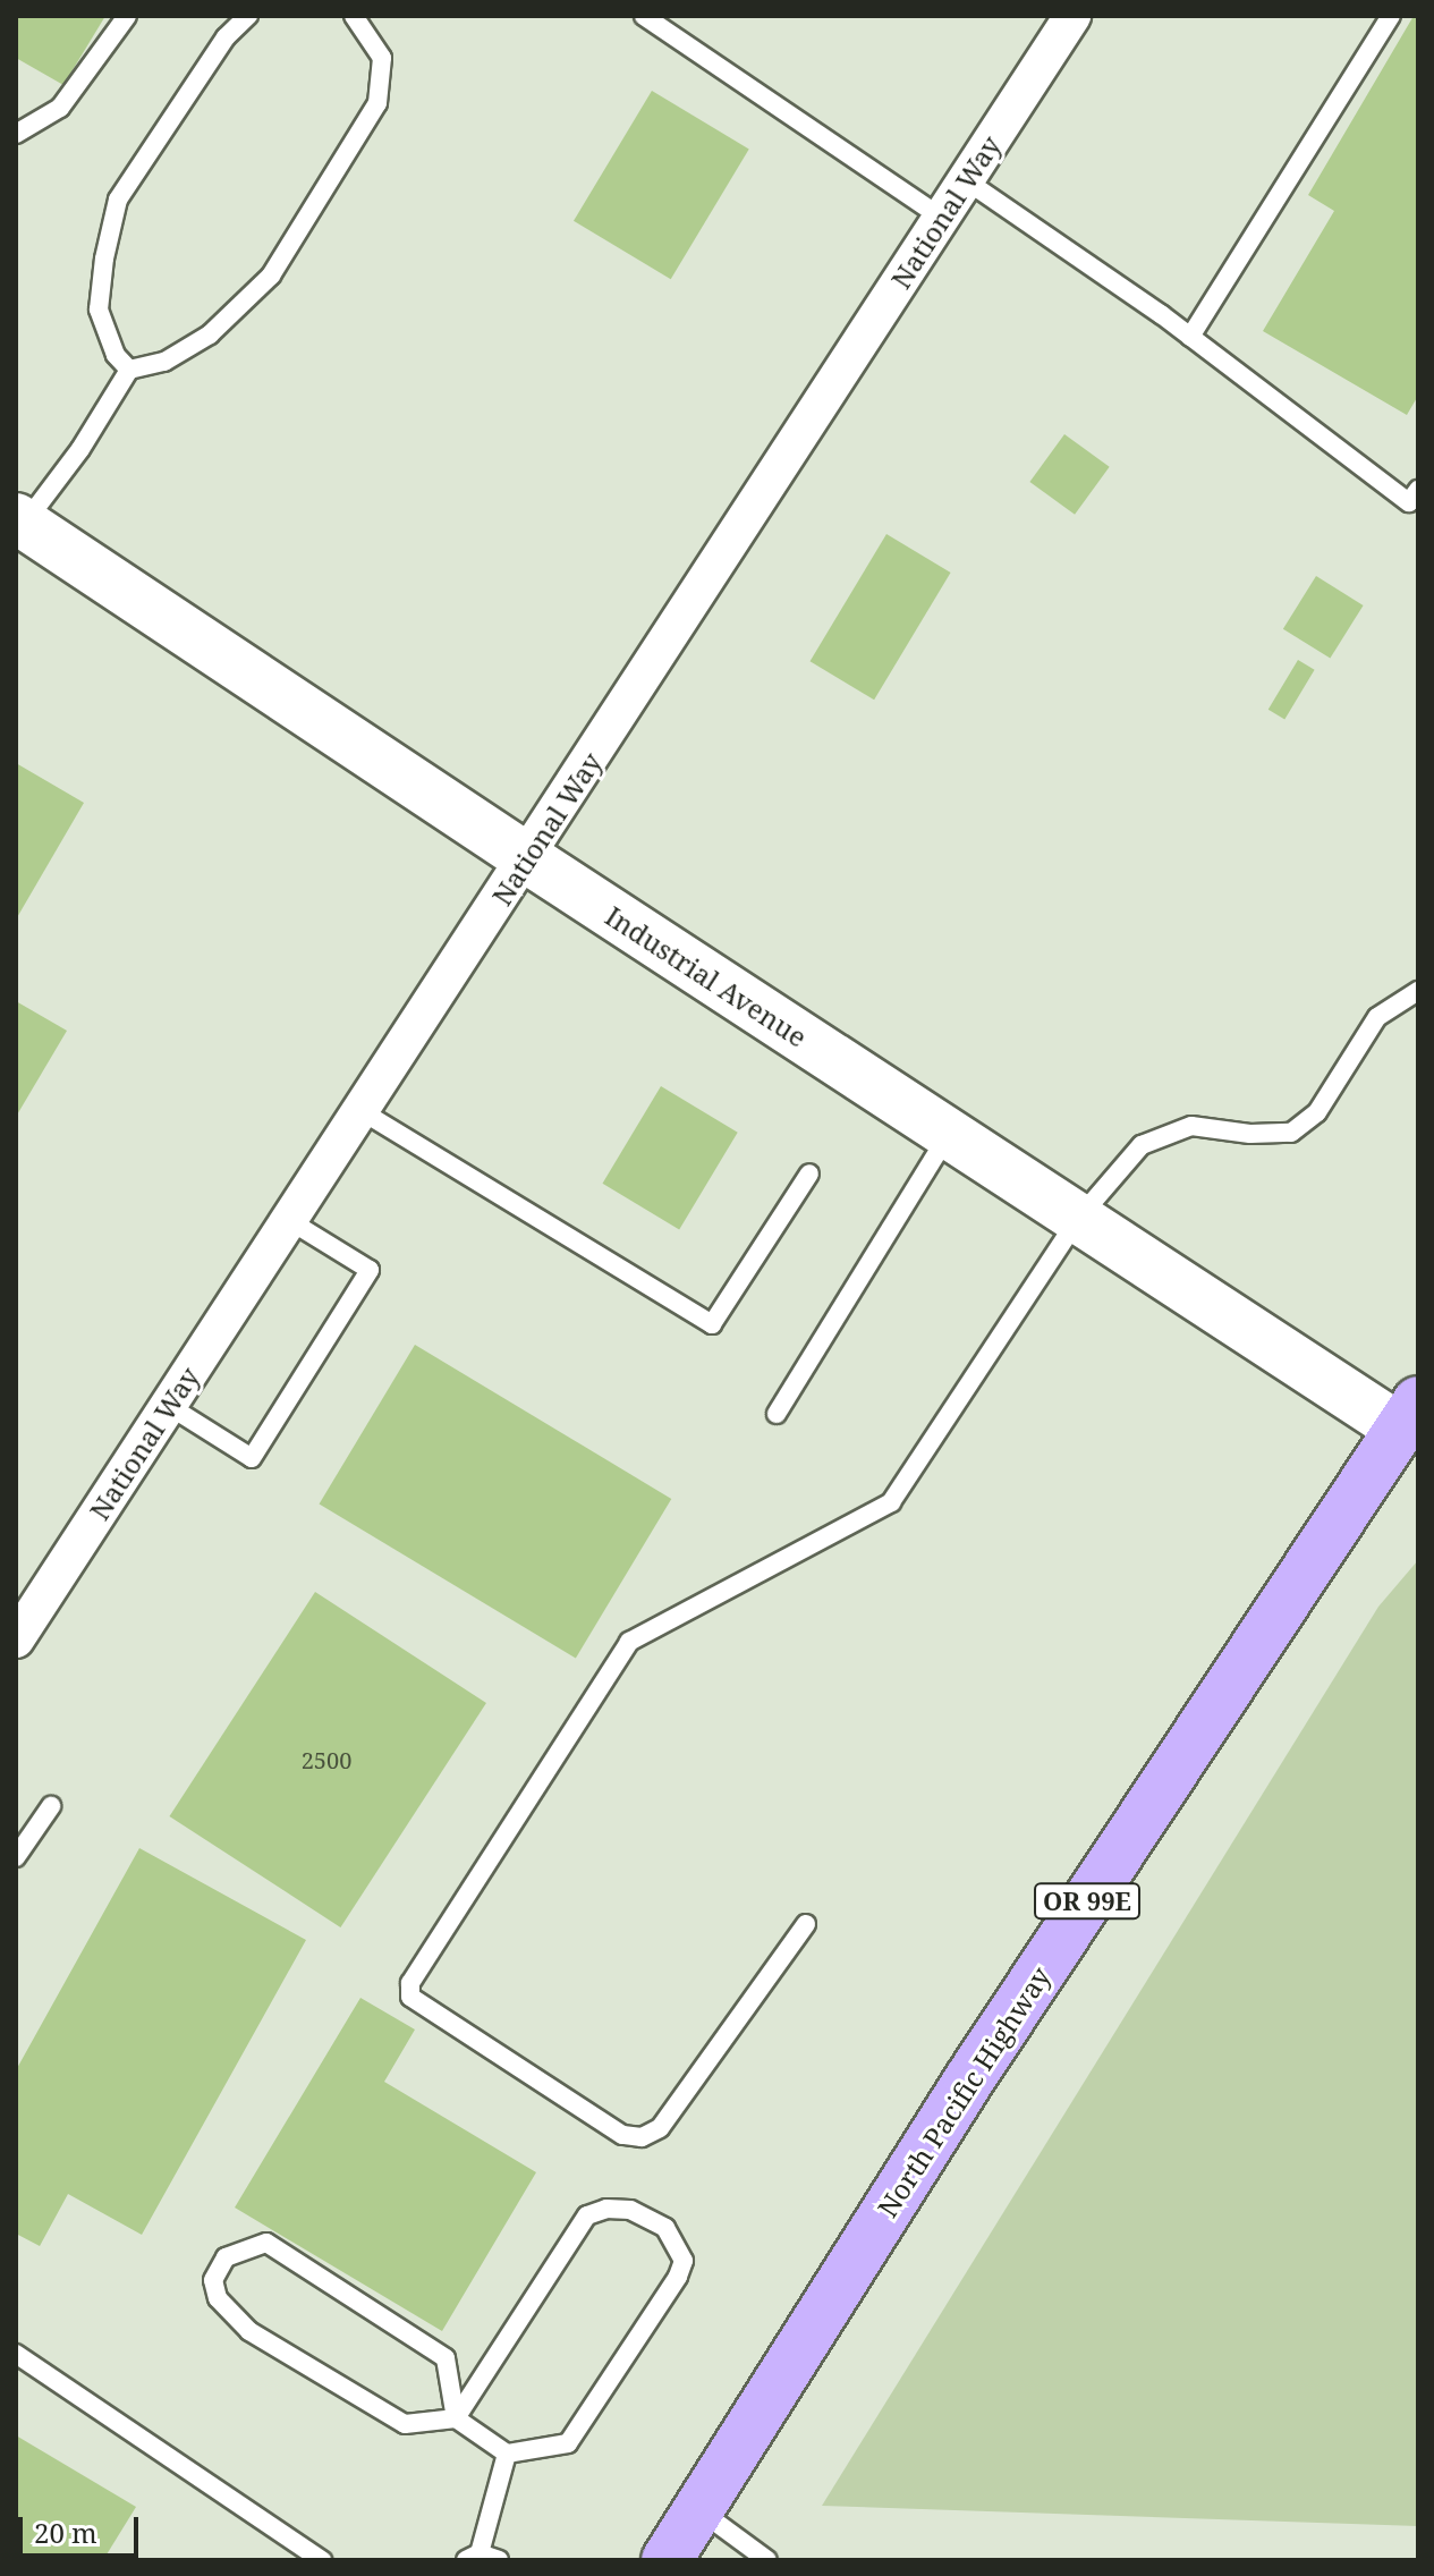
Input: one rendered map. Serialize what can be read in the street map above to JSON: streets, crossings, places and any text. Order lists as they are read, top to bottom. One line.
{"streets":{"main road":["OR 99E","North Pacific Highway"],"street":["National Way","Industrial Avenue"]},"crossings":[["National Way","Industrial Avenue"],["Industrial Avenue","North Pacific Highway"]],"house_numbers":["2500"],"scale_bar":"20 m"}
